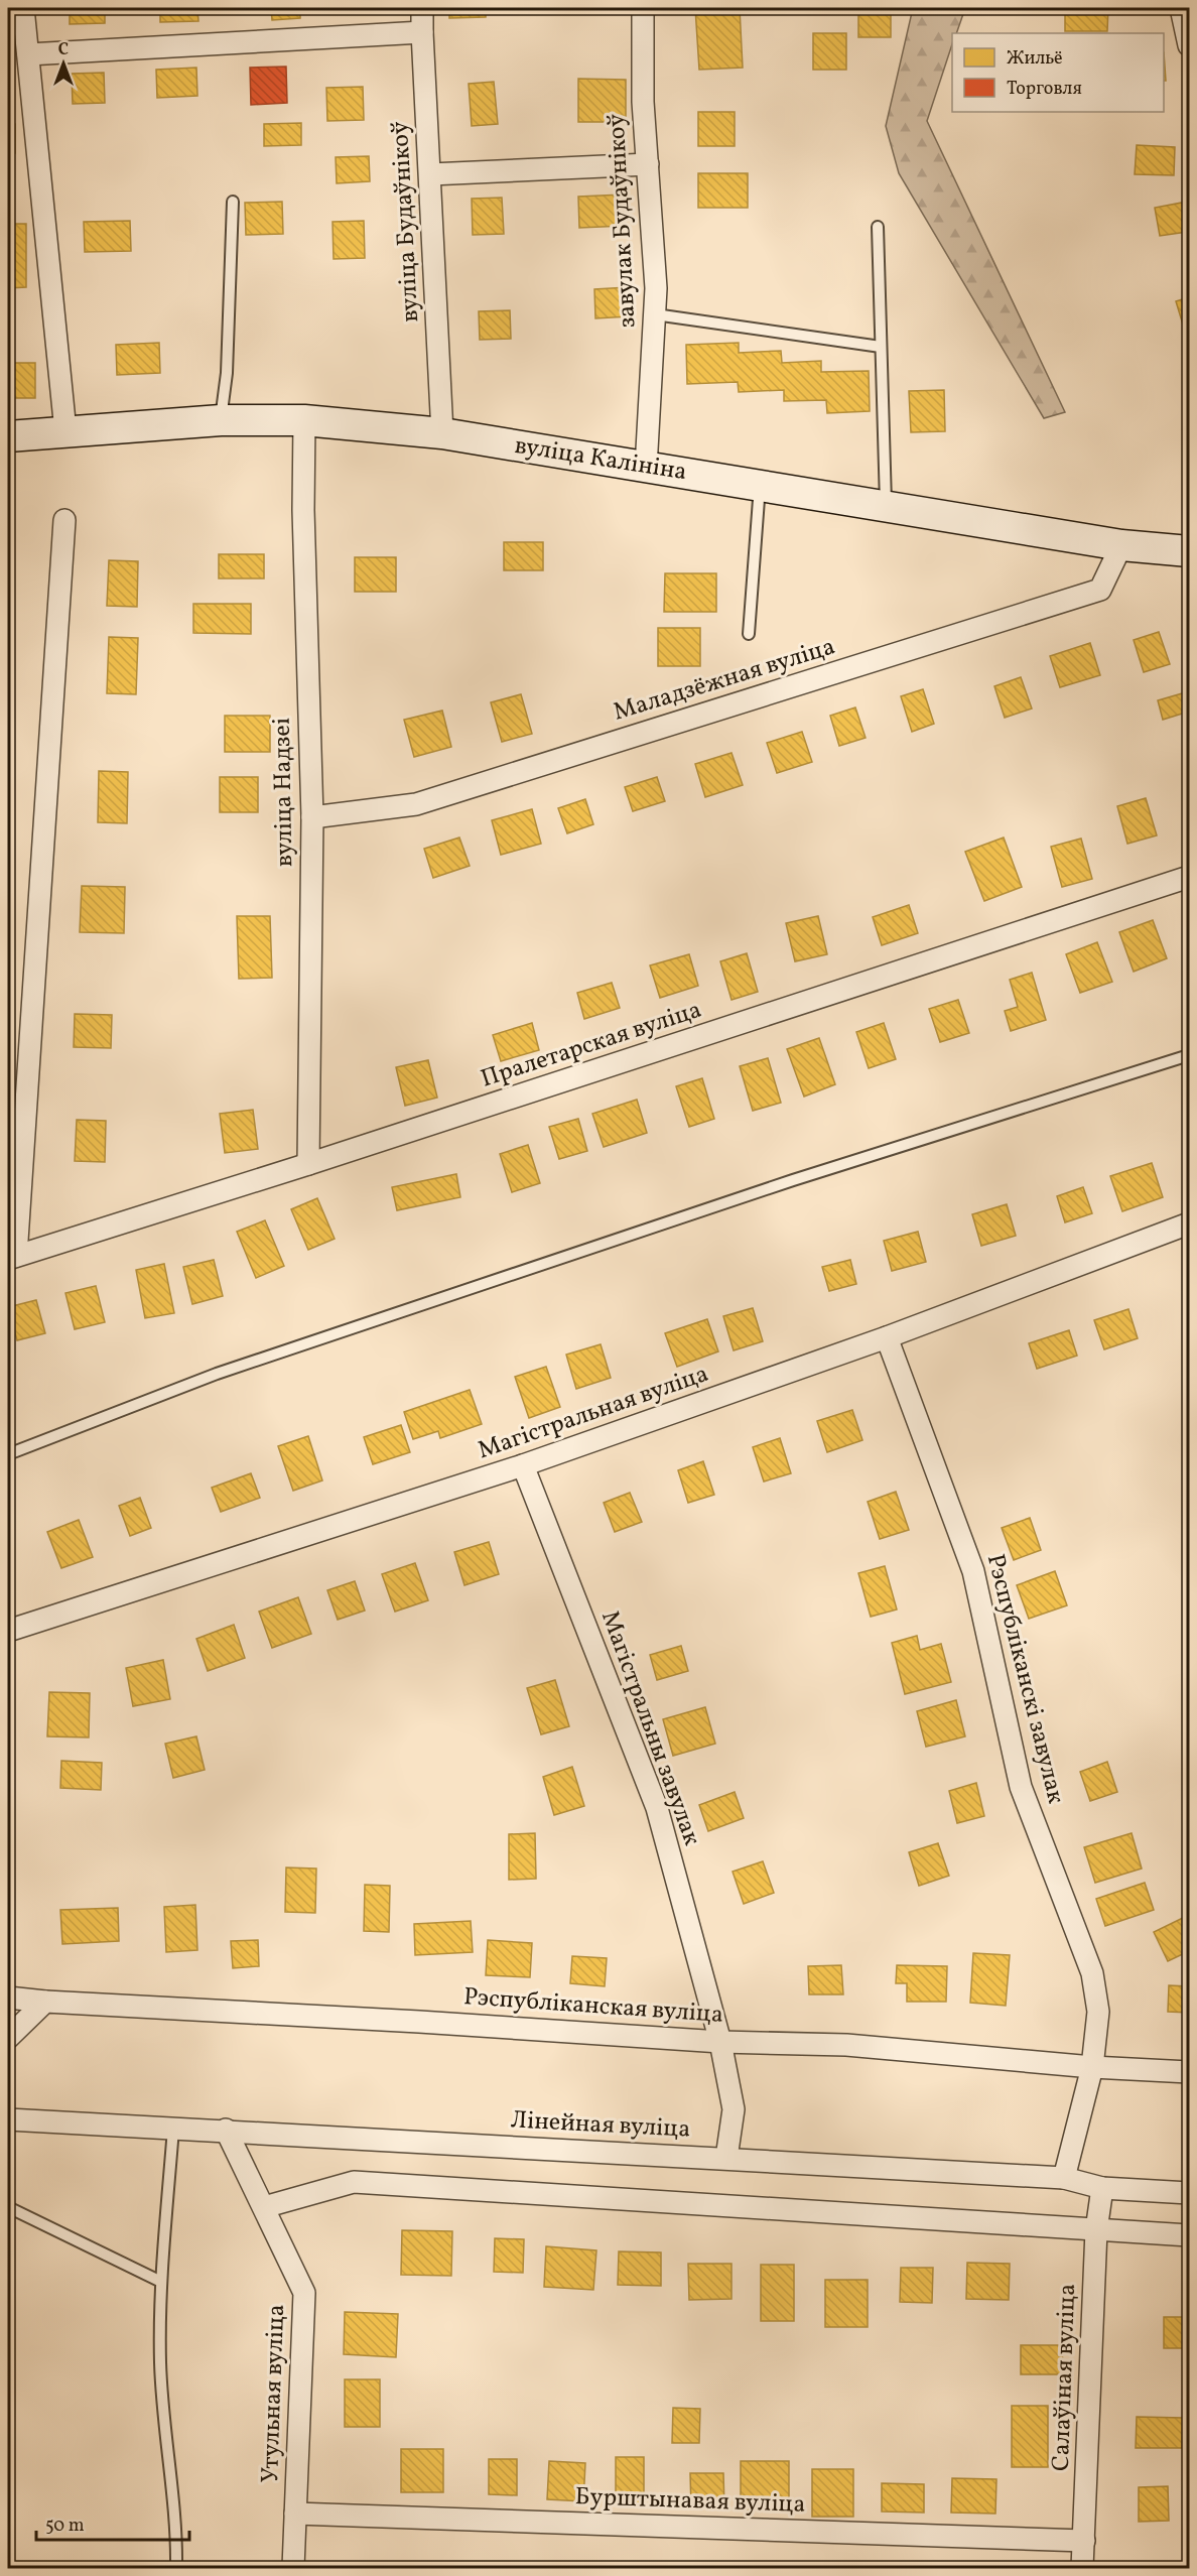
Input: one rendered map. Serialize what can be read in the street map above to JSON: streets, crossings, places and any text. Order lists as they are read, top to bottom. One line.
{"streets":{"main road":["вуліца Калініна"],"street":["завулак Будаўнікоў","вуліца Будаўнікоў","Маладзёжная вуліца","вуліца Надзеі","Пралетарская вуліца","Магістральная вуліца","Рэспубліканскі завулак","Магістральны завулак","Рэспубліканская вуліца","Лінейная вуліца","Салаўіная вуліца","Утульная вуліца","Бурштынавая вуліца"]},"crossings":[["завулак Будаўнікоў","вуліца Калініна"],["вуліца Будаўнікоў","вуліца Калініна"],["вуліца Калініна","Маладзёжная вуліца"],["вуліца Калініна","вуліца Надзеі"],["Маладзёжная вуліца","вуліца Надзеі"],["вуліца Надзеі","Пралетарская вуліца"],["Магістральная вуліца","Рэспубліканскі завулак"],["Магістральная вуліца","Магістральны завулак"],["Рэспубліканскі завулак","Рэспубліканская вуліца"],["Рэспубліканскі завулак","Лінейная вуліца"],["Магістральны завулак","Рэспубліканская вуліца"],["Магістральны завулак","Лінейная вуліца"],["Лінейная вуліца","Салаўіная вуліца"],["Лінейная вуліца","Утульная вуліца"],["Салаўіная вуліца","Бурштынавая вуліца"],["Утульная вуліца","Бурштынавая вуліца"]],"legend":["Жильё","Торговля"],"scale_bar":"50 m","north":"top"}
